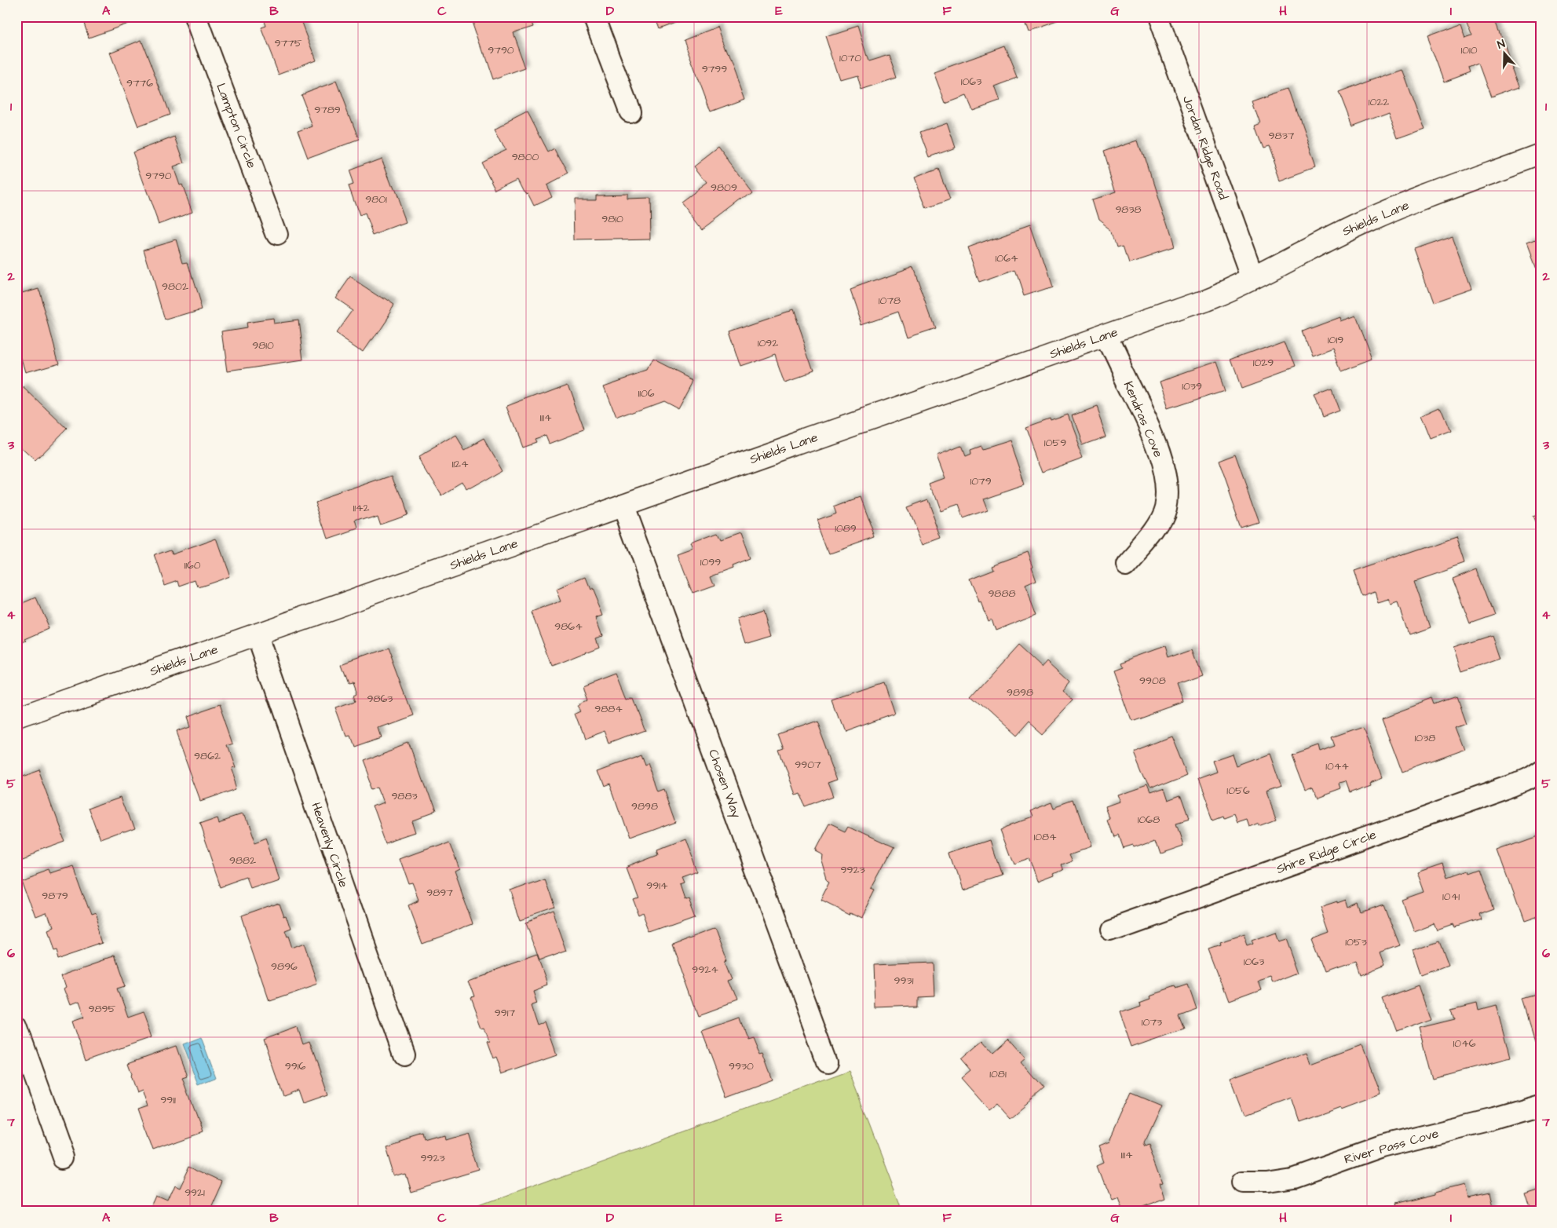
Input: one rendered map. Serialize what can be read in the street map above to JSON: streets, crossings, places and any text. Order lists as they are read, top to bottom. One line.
{"streets":{"main road":["Shields Lane"],"street":["Lampton Circle","Jordan Ridge Road","Kendras Cove","Chosen Way","Heavenly Circle","Shire Ridge Circle","River Pass Cove"]},"crossings":[["Jordan Ridge Road","Shields Lane"],["Shields Lane","Kendras Cove"],["Shields Lane","Chosen Way"],["Shields Lane","Heavenly Circle"]],"house_numbers":["9775","9790","1010","1070","9799","1063","9776","1022","9789","9837","9800","9790","9809","9801","9838","9810","1064","9802","1078","1019","1092","9810","1029","1039","1106","1114","1059","1124","1079","1142","1089","1099","1160","9888","9864","9908","9898","9863","9884","1038","9862","9907","1044","1056","9883","9898","1068","1084","9882","9923","9914","9897","9879","1041","1053","1063","9896","9924","9931","9895","9917","1073","1046","9916","9930","1081","9911","1114","9923","9921"],"north":"top","grid":{"columns":["A","B","C","D","E","F","G","H","I"],"rows":["1","2","3","4","5","6","7"]}}
